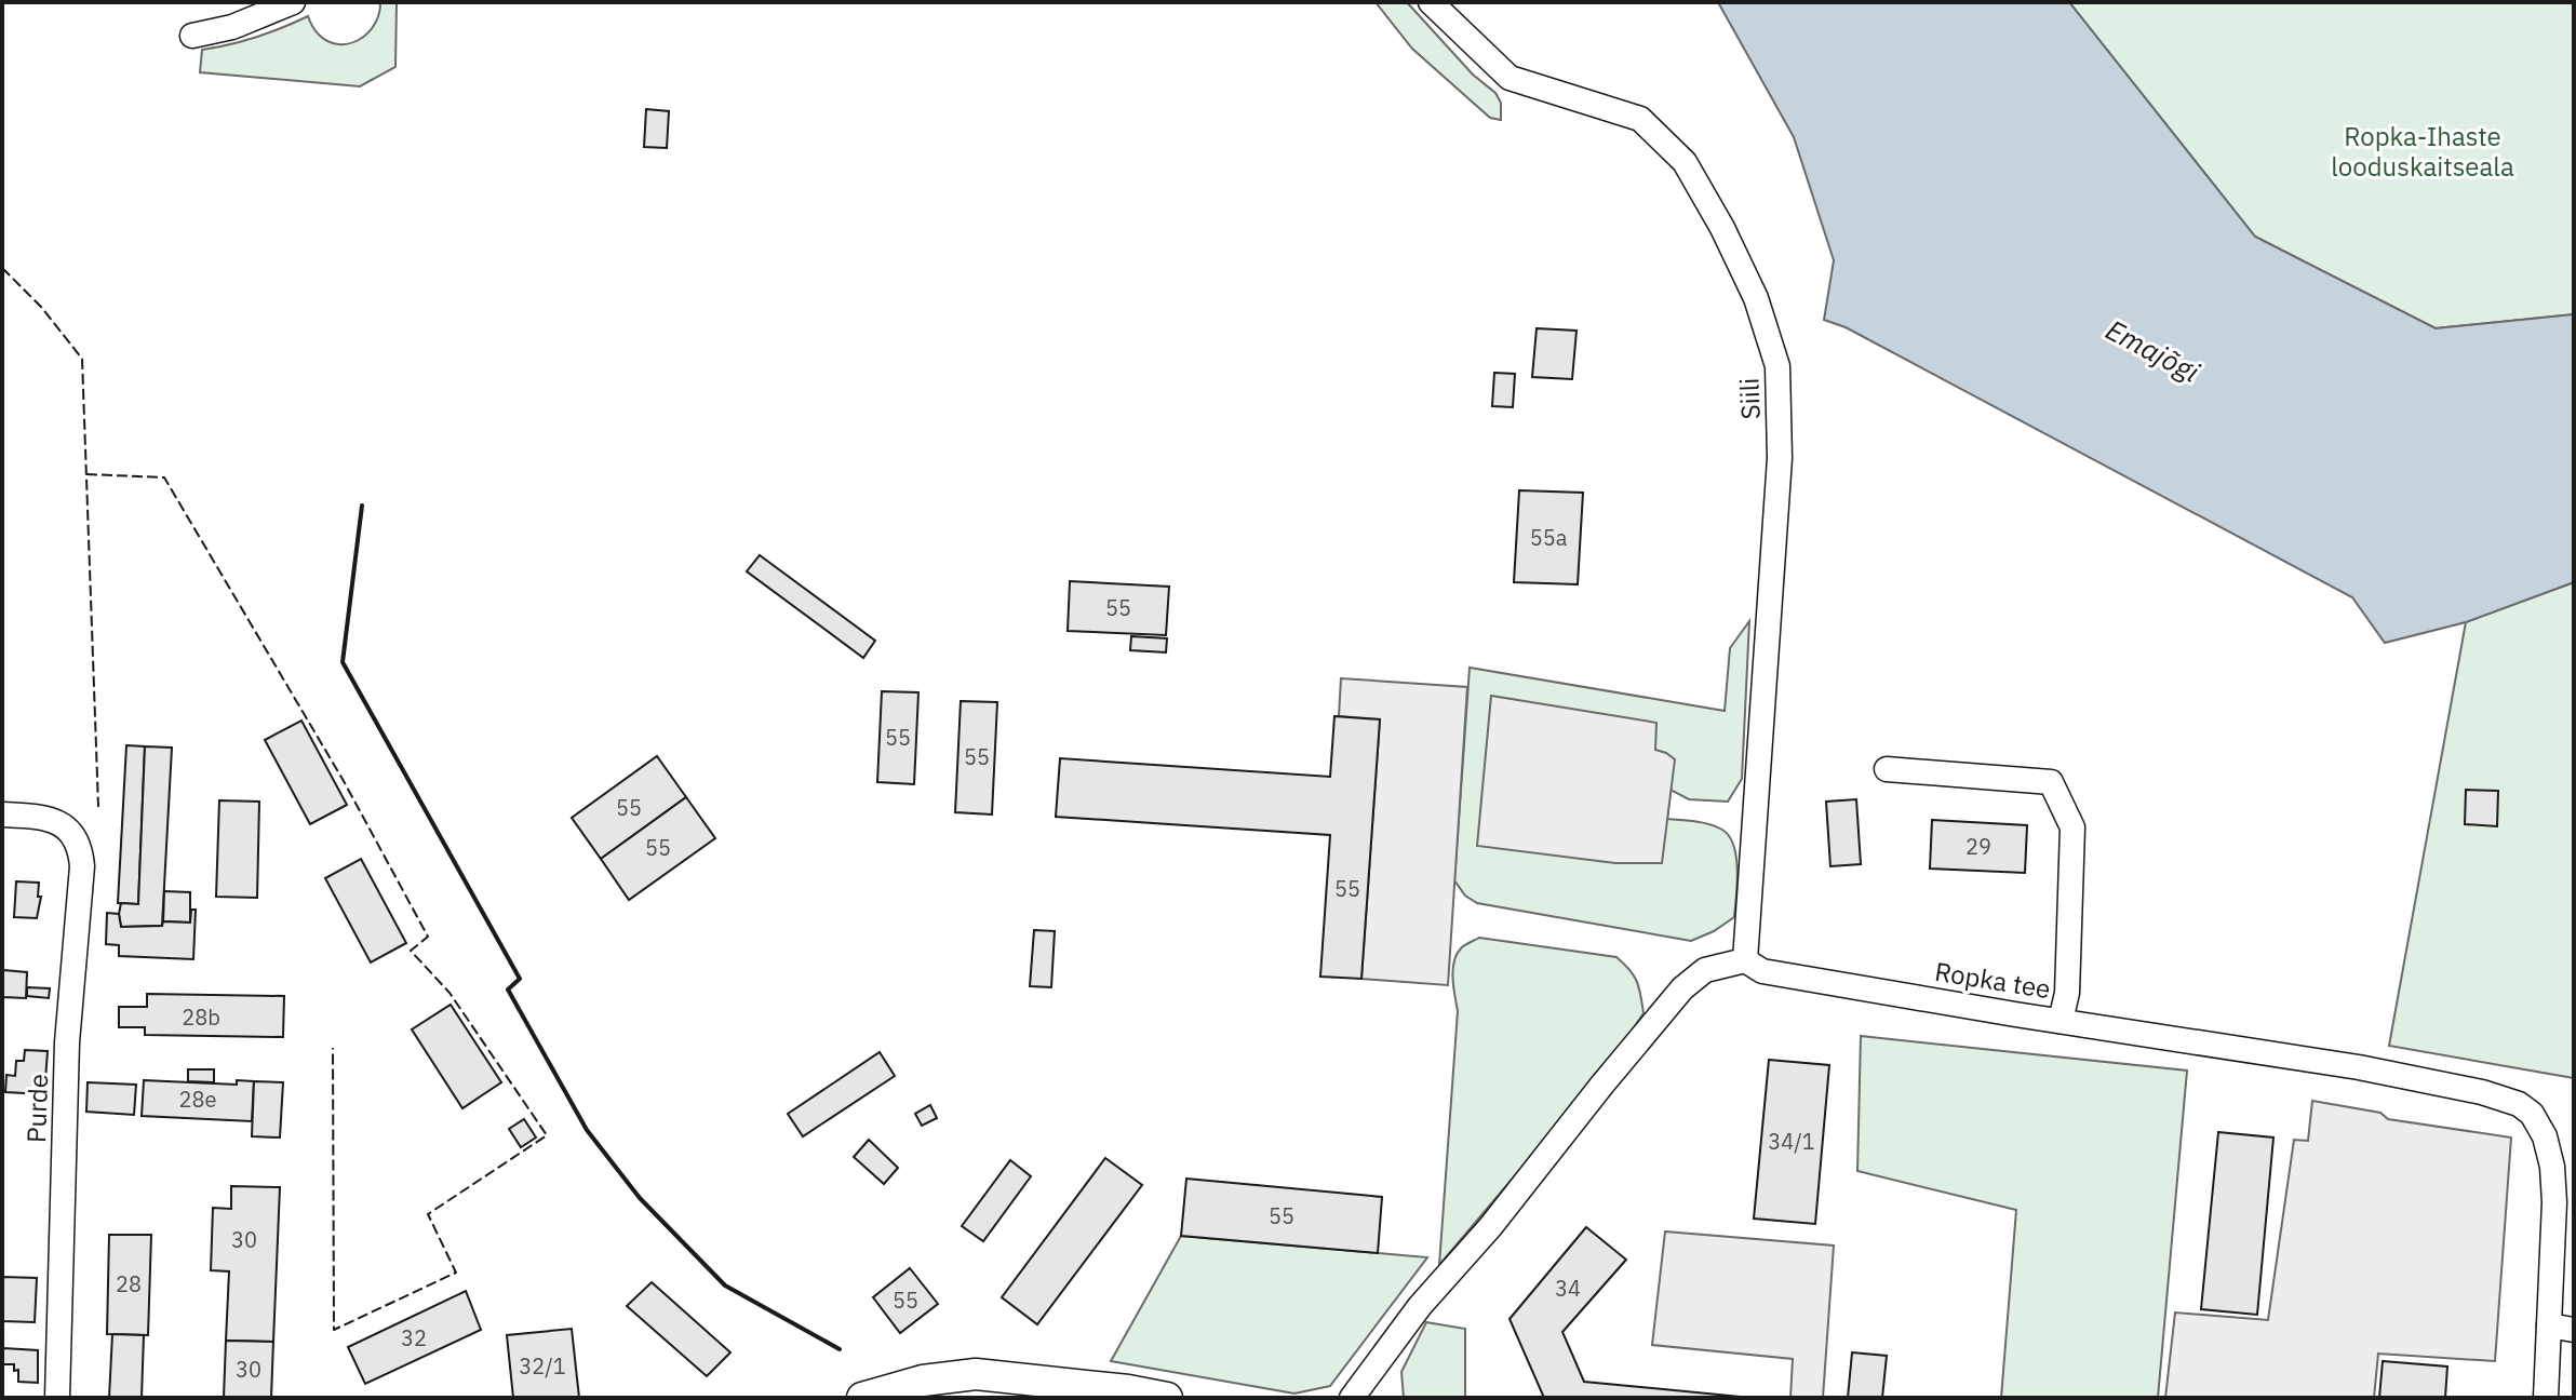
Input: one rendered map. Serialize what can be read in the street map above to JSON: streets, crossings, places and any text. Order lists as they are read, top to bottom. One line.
{"streets":{"street":["Siili","Ropka tee","Purde"]},"crossings":[["Siili","Ropka tee"]],"water":["Emajõgi"],"parks":["Ropka-Ihaste looduskaitseala"],"house_numbers":["55a","55","55","55","55","29","55","55","28b","28e","34/1","55","30","28","34","55","32","32/1","30"]}
